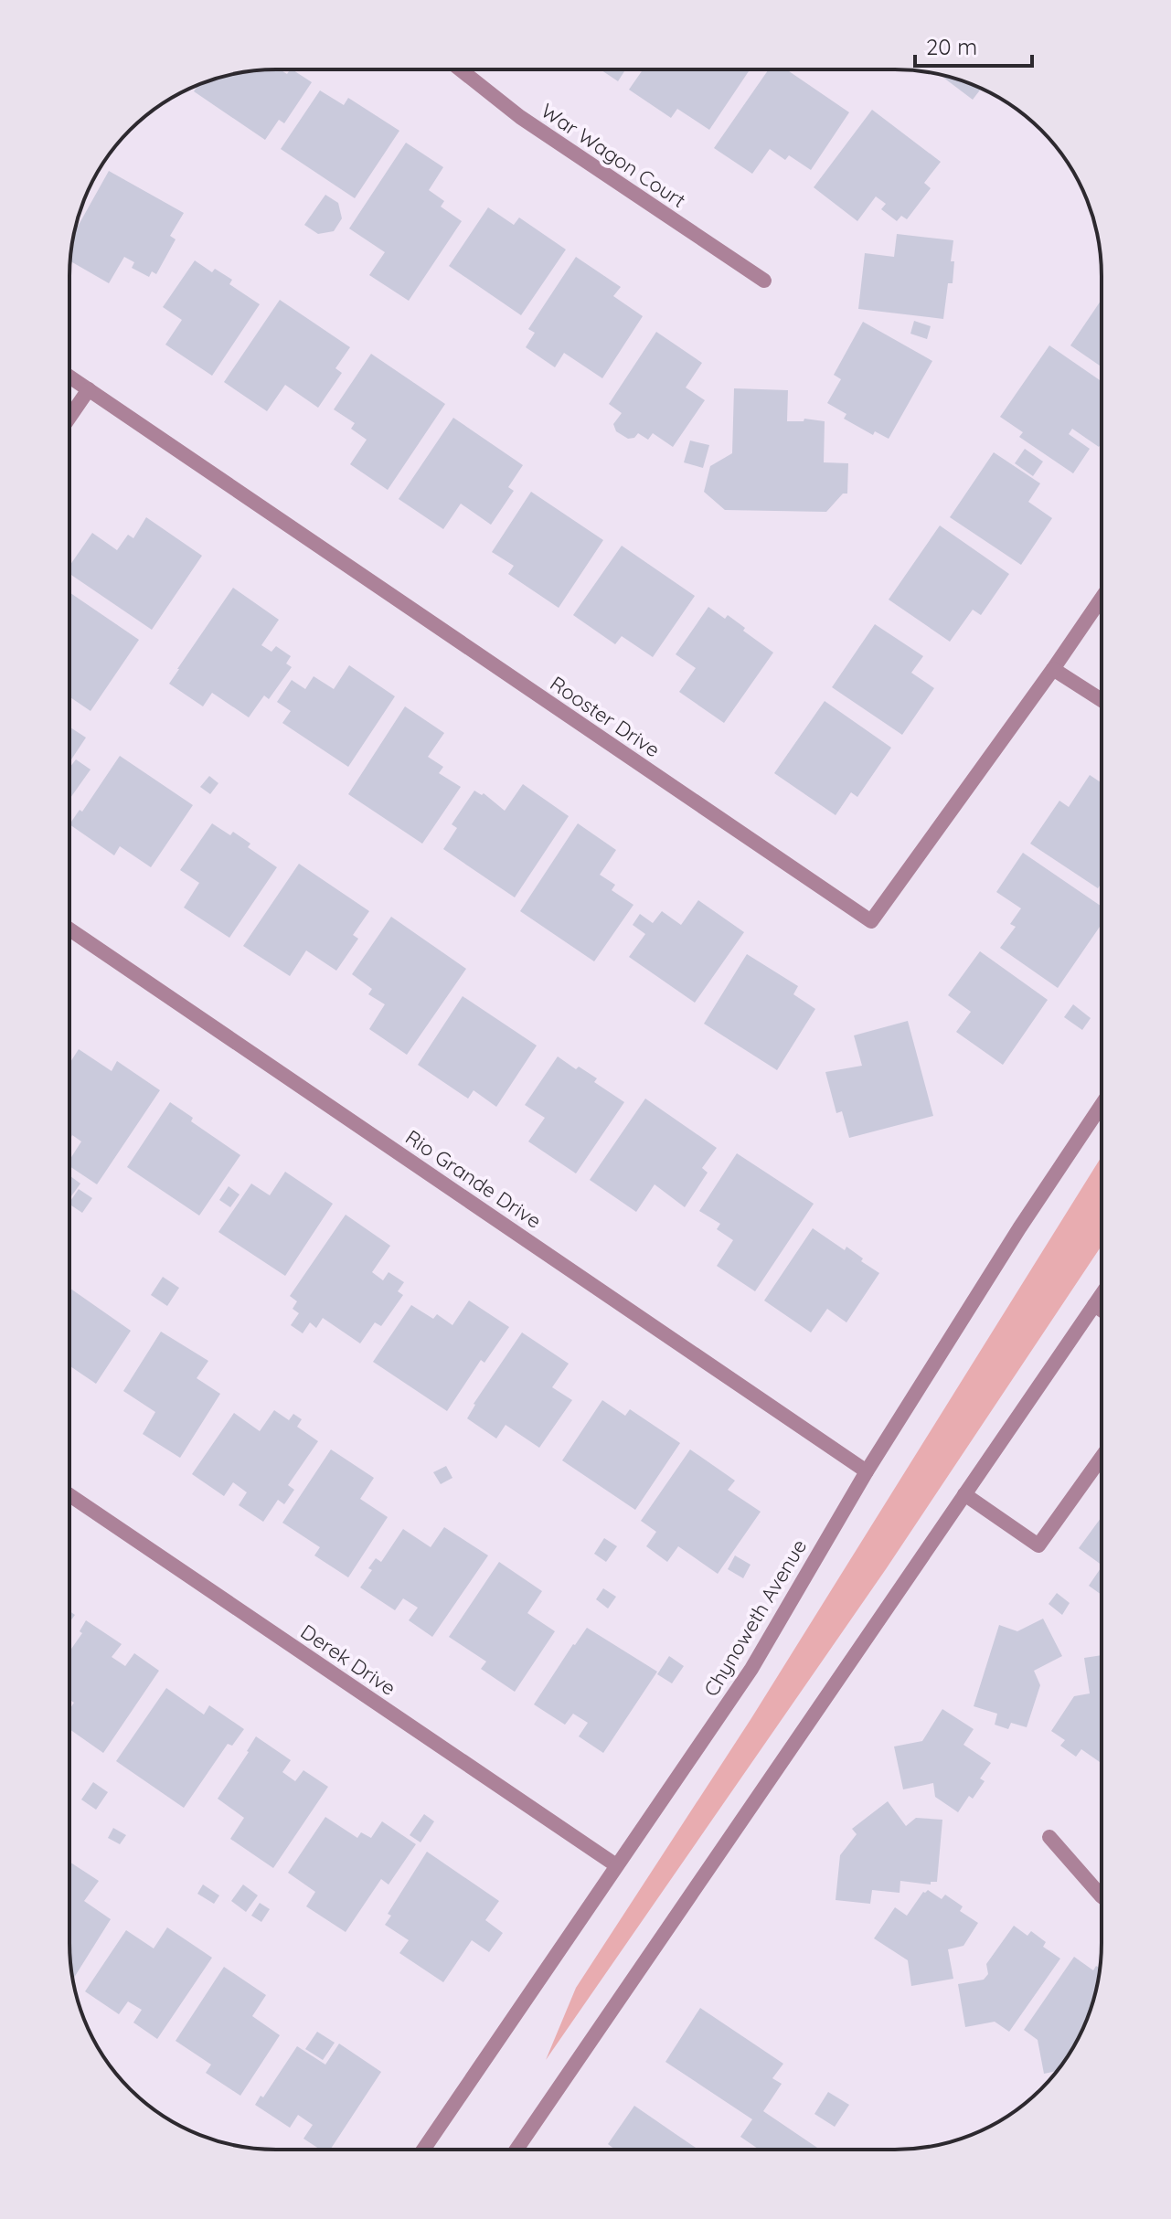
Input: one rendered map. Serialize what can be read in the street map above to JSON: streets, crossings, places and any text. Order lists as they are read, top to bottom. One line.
{"streets":{"street":["War Wagon Court","Rooster Drive","Rio Grande Drive","Chynoweth Avenue","Derek Drive"]},"crossings":[["Rio Grande Drive","Chynoweth Avenue"],["Chynoweth Avenue","Derek Drive"]],"scale_bar":"20 m"}
